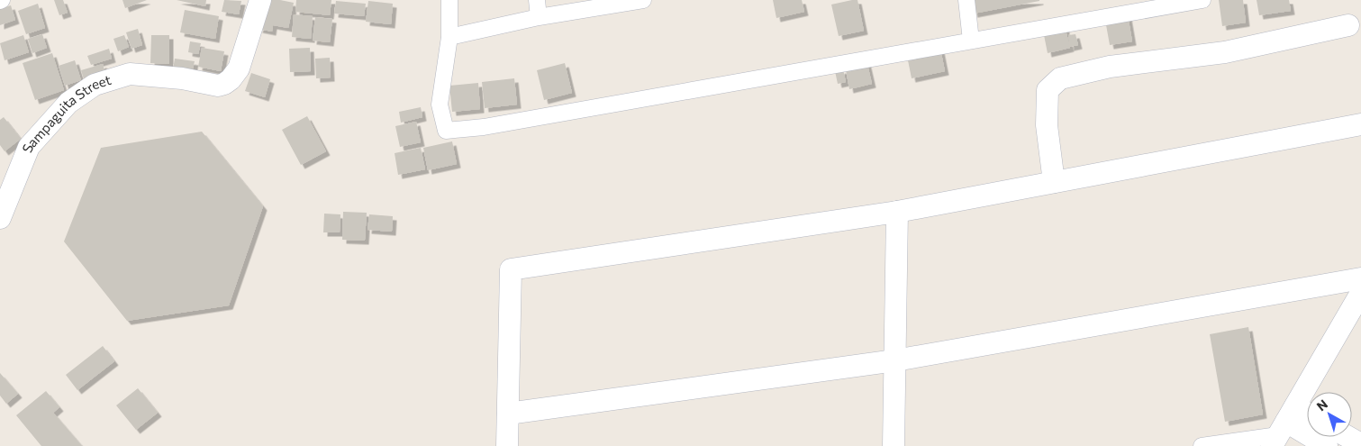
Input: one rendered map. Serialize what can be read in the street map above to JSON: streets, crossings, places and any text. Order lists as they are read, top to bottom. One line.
{"streets":{"street":["Sampaguita Street"]},"north":"top left"}
